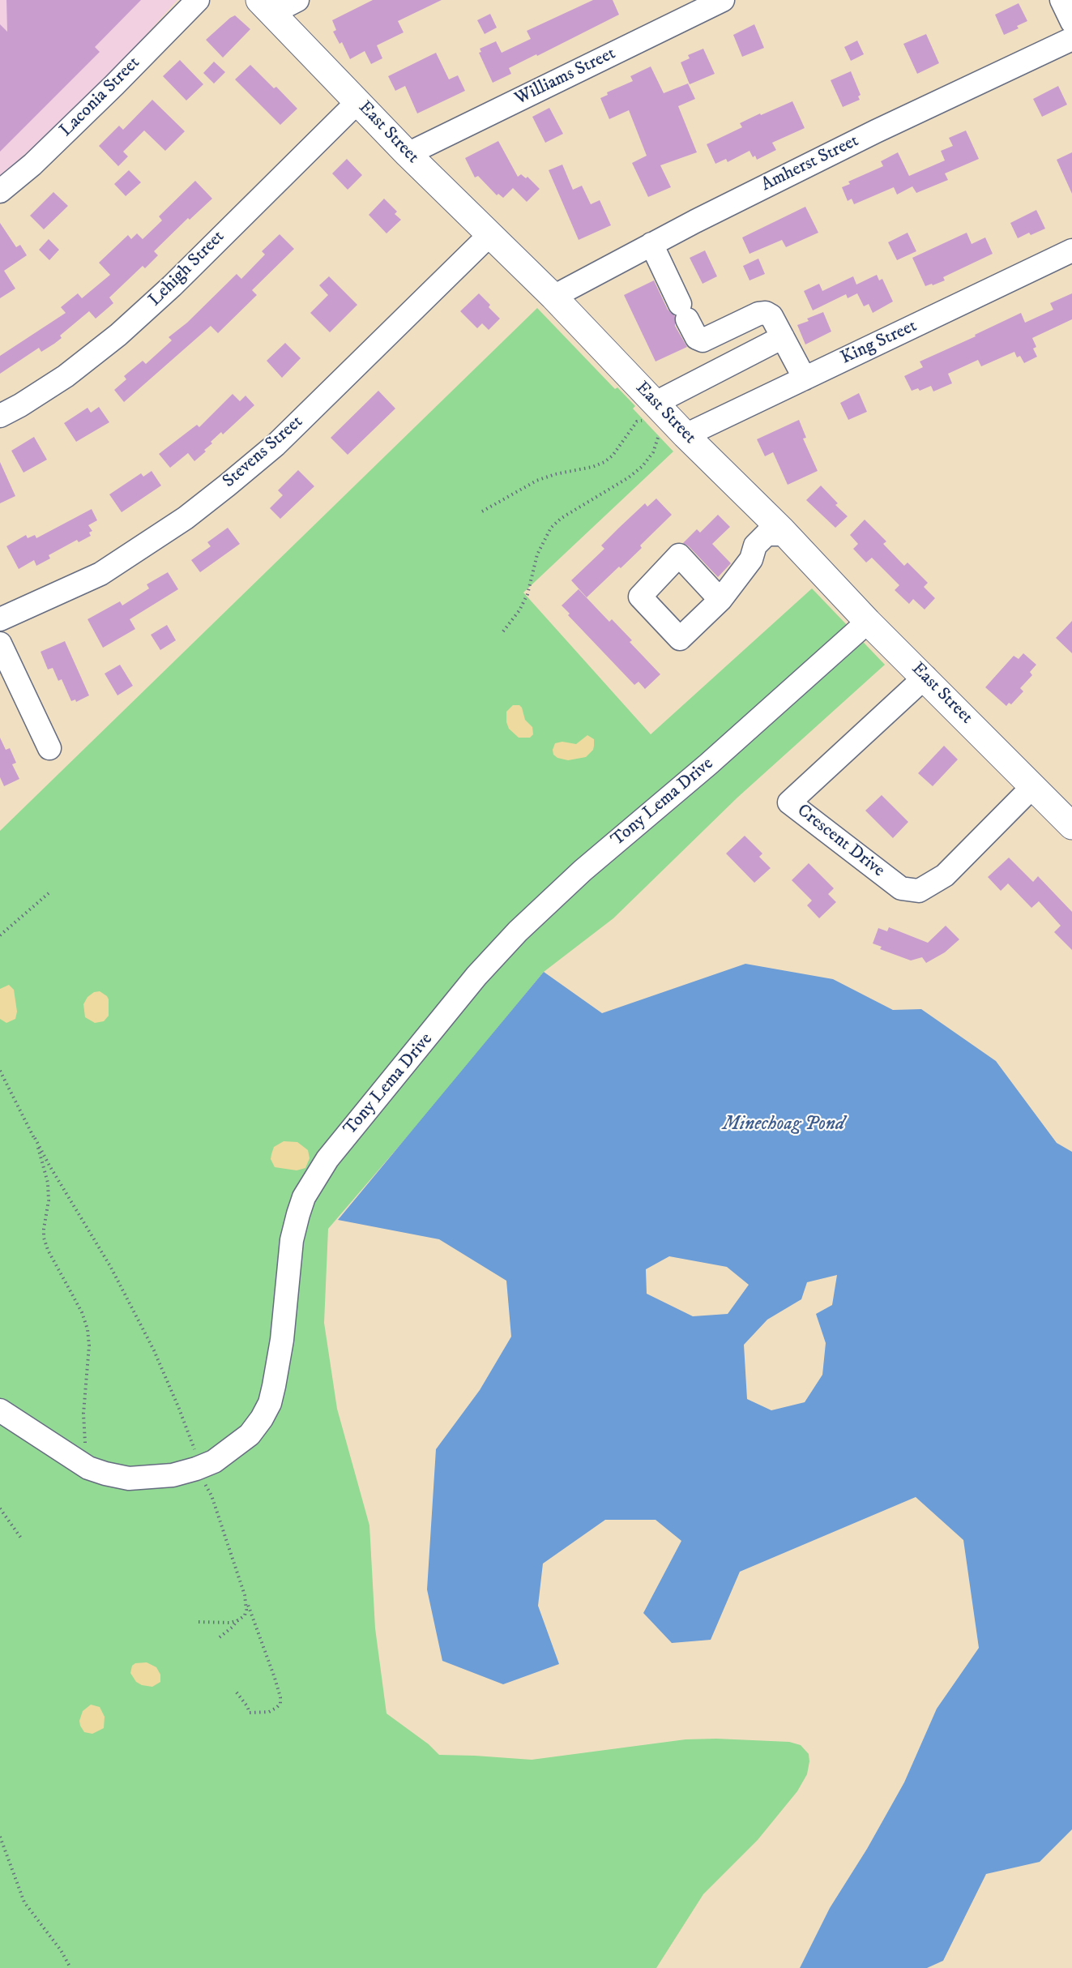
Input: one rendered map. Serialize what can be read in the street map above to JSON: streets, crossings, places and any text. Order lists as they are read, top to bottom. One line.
{"streets":{"main road":["East Street"],"street":["Williams Street","Laconia Street","Amherst Street","Lehigh Street","King Street","Stevens Street","Tony Lema Drive","Crescent Drive"]},"crossings":[["Williams Street","East Street"],["East Street","Amherst Street"],["East Street","Lehigh Street"],["East Street","King Street"],["East Street","Stevens Street"],["East Street","Tony Lema Drive"],["East Street","Crescent Drive"]],"water":["Minechoag Pond"]}
